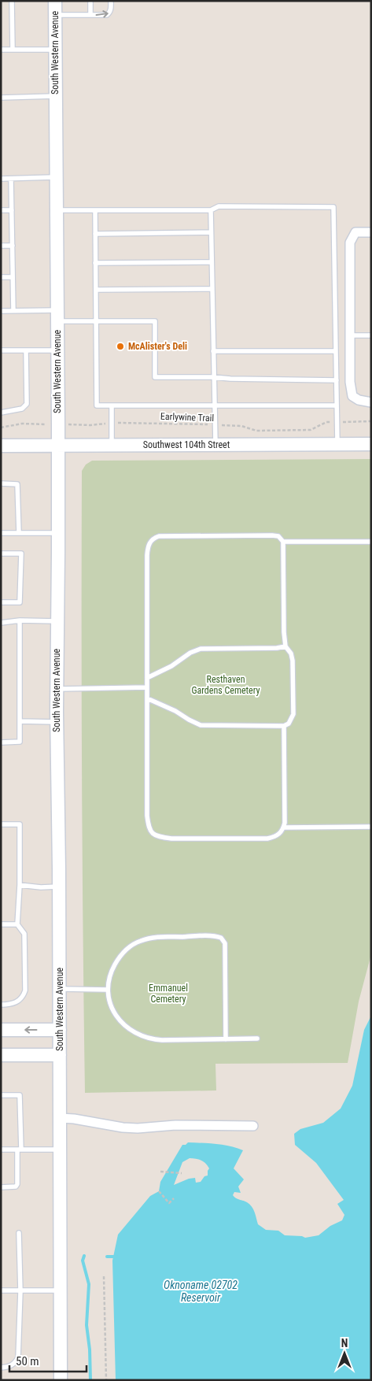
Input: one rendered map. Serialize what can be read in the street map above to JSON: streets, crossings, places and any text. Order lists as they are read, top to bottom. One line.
{"streets":{"main road":["South Western Avenue","Southwest 104th Street"],"path":["Earlywine Trail"]},"crossings":[["South Western Avenue","Earlywine Trail"],["South Western Avenue","Southwest 104th Street"]],"water":["Oknoname 02702 Reservoir"],"parks":["Resthaven Gardens Cemetery","Emmanuel Cemetery"],"places":["McAlister's Deli"],"scale_bar":"50 m","north":"top"}
